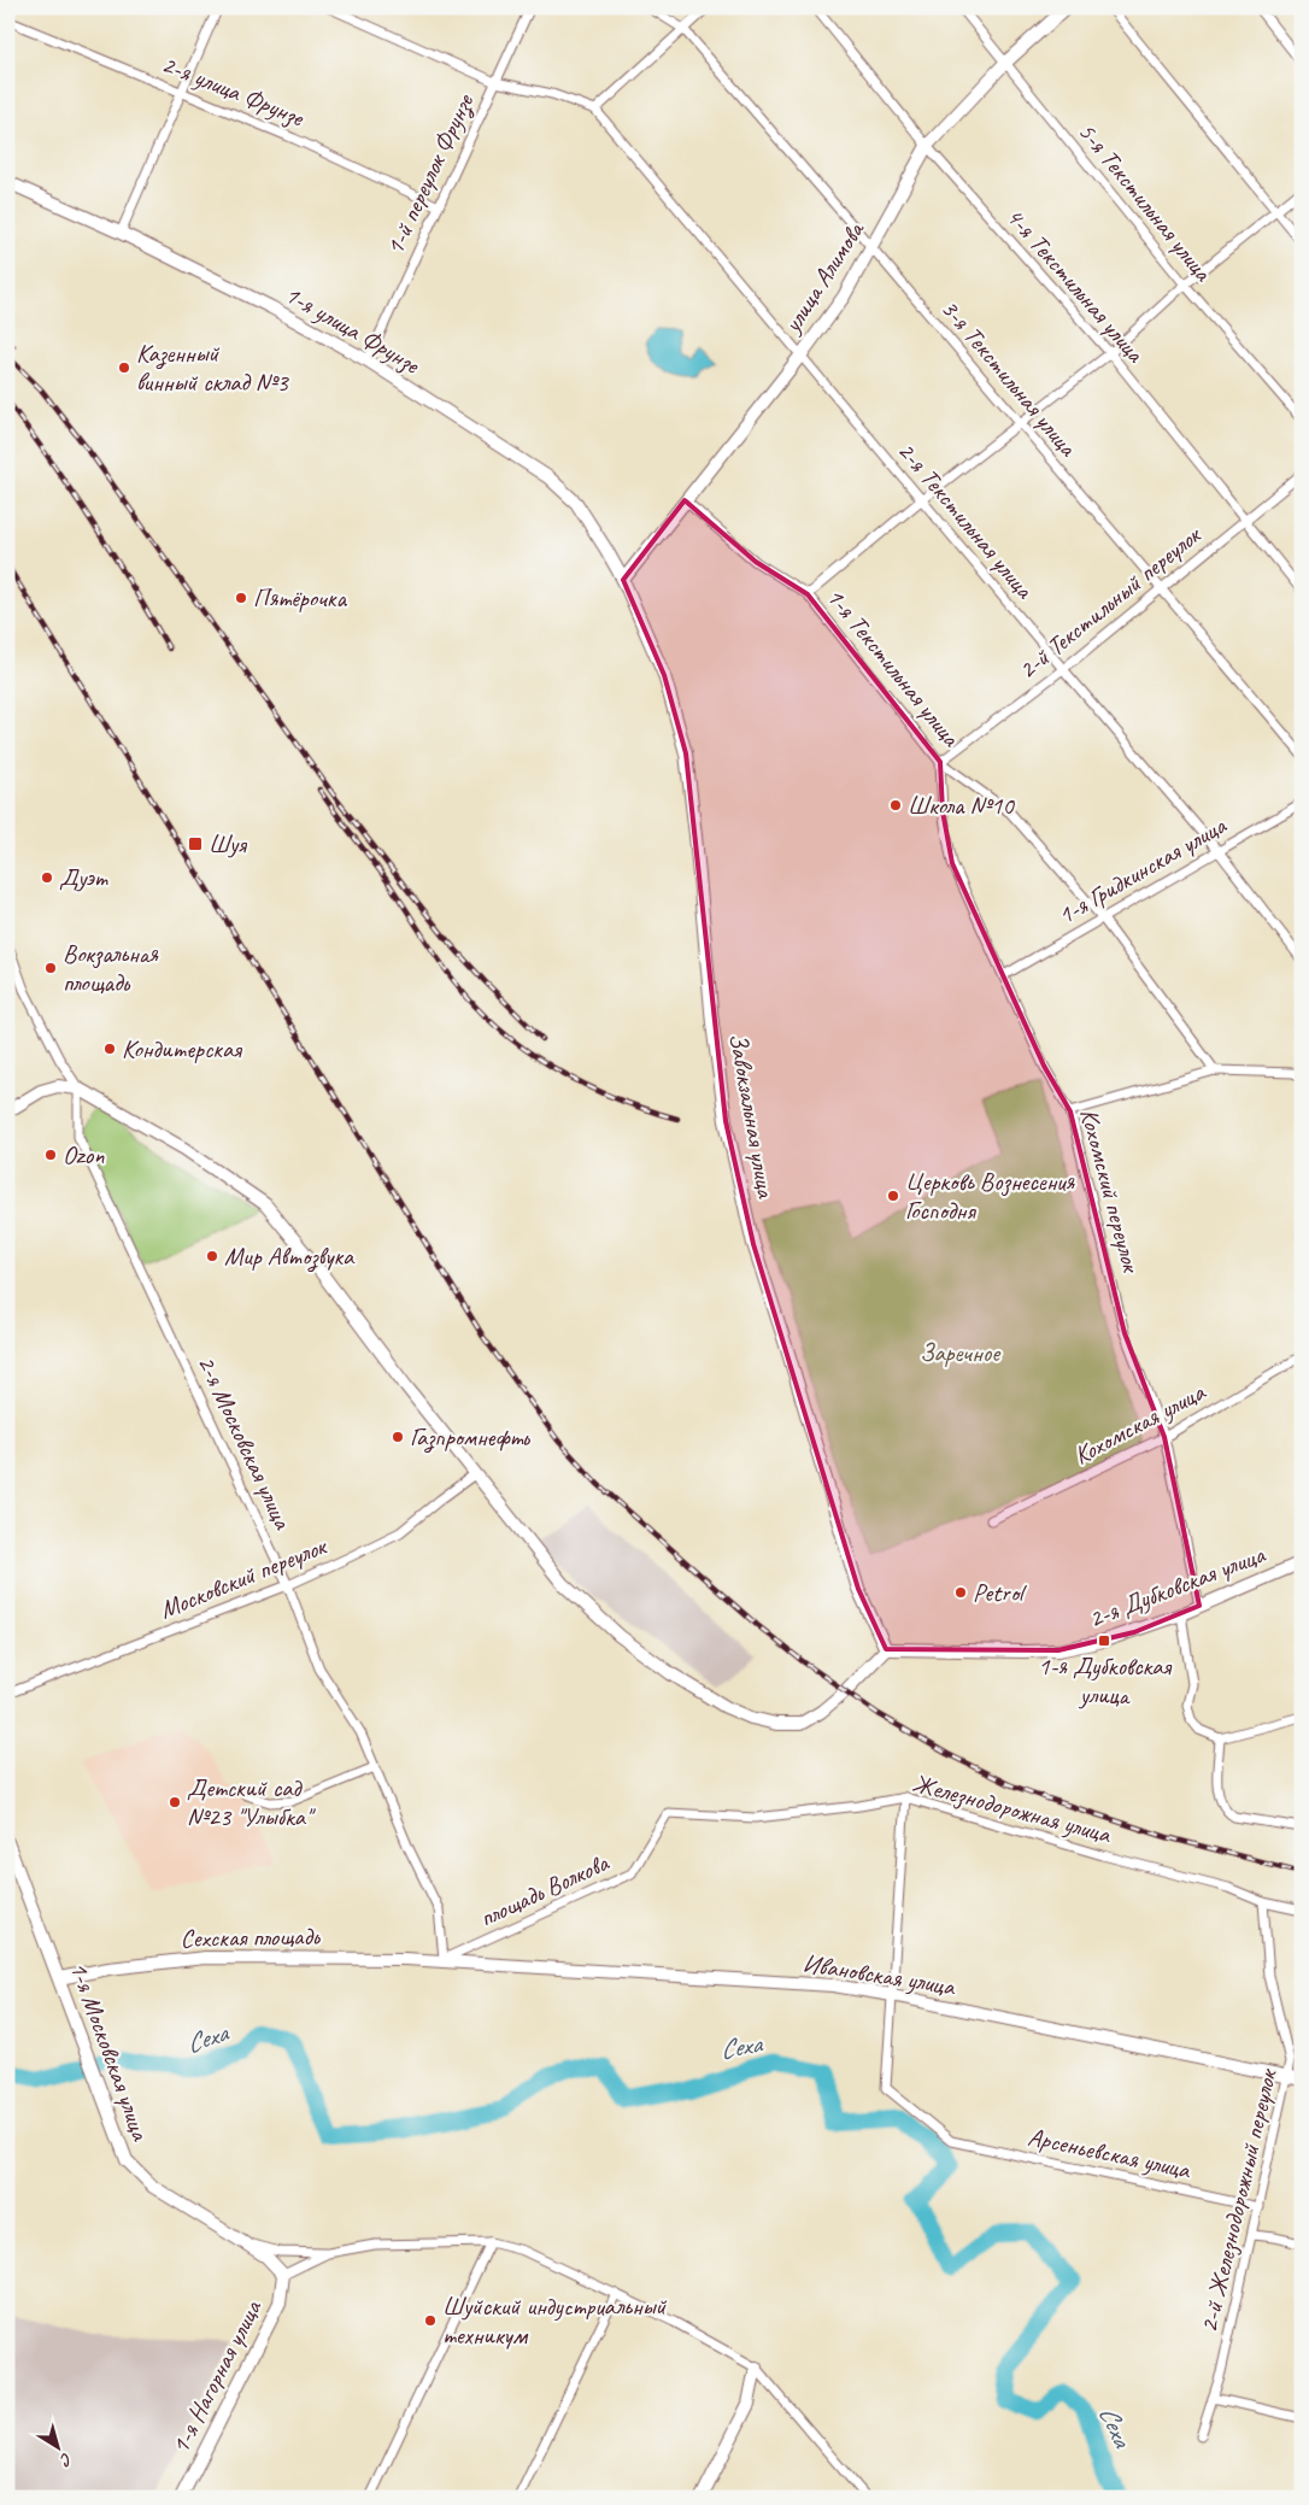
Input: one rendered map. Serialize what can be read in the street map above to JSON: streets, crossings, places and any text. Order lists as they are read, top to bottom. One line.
{"streets":{"main road":["улица Алимова","1-я улица Фрунзе","Завокзальная улица","2-я Дубковская улица","Сехская площадь","Ивановская улица","1-я Московская улица","1-я Нагорная улица"],"street":["2-я улица Фрунзе","1-й переулок Фрунзе","5-я Текстильная улица","4-я Текстильная улица","3-я Текстильная улица","2-я Текстильная улица","2-й Текстильный переулок","1-я Текстильная улица","1-я Гридкинская улица","Кохомский переулок","Кохомская улица","2-я Московская улица","Московский переулок","Железнодорожная улица","площадь Волкова","Арсеньевская улица","2-й Железнодорожный переулок"]},"crossings":[["2-я улица Фрунзе","1-й переулок Фрунзе"],["1-й переулок Фрунзе","1-я улица Фрунзе"],["5-я Текстильная улица","улица Алимова"],["улица Алимова","4-я Текстильная улица"],["улица Алимова","1-я улица Фрунзе"],["улица Алимова","3-я Текстильная улица"],["улица Алимова","2-я Текстильная улица"],["улица Алимова","1-я Текстильная улица"],["улица Алимова","Завокзальная улица"],["4-я Текстильная улица","2-й Текстильный переулок"],["1-я улица Фрунзе","Завокзальная улица"],["3-я Текстильная улица","2-й Текстильный переулок"],["2-я Текстильная улица","2-й Текстильный переулок"],["2-я Текстильная улица","1-я Гридкинская улица"],["2-й Текстильный переулок","1-я Текстильная улица"],["2-й Текстильный переулок","Кохомский переулок"],["1-я Текстильная улица","1-я Гридкинская улица"],["1-я Текстильная улица","Кохомский переулок"],["1-я Гридкинская улица","Кохомский переулок"],["Завокзальная улица","2-я Дубковская улица"],["Кохомский переулок","Кохомская улица"],["Кохомский переулок","2-я Дубковская улица"],["2-я Московская улица","Московский переулок"],["2-я Московская улица","площадь Волкова"],["2-я Московская улица","Сехская площадь"],["2-я Московская улица","Ивановская улица"],["Железнодорожная улица","площадь Волкова"],["Железнодорожная улица","2-й Железнодорожный переулок"],["площадь Волкова","Сехская площадь"],["площадь Волкова","Ивановская улица"],["Сехская площадь","Ивановская улица"],["Сехская площадь","1-я Московская улица"],["Ивановская улица","Арсеньевская улица"],["Ивановская улица","2-й Железнодорожный переулок"],["1-я Московская улица","1-я Нагорная улица"],["Арсеньевская улица","2-й Железнодорожный переулок"]],"water":["Сеха"],"parks":["Заречное"],"places":{"other":["Казенный винный склад №3","Пятёрочка","Школа №10","Дуэт","Вокзальная площадь","Кондитерская","Ozon","Церковь Вознесения Господня","Мир Автозвука","Газпромнефть","Petrol","Детский сад №23 \"Улыбка\"","Шуйский индустриальный техникум"],"transit":["Шуя","1-я Дубковская улица"]},"north":"bottom right"}
